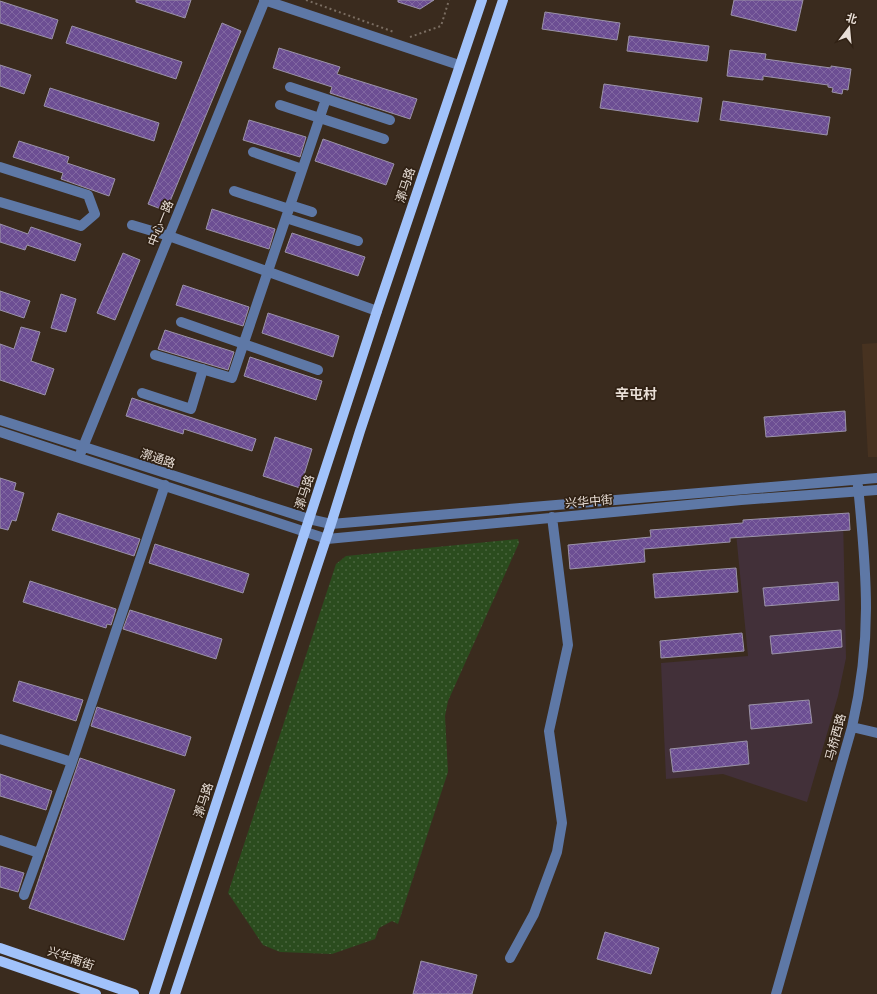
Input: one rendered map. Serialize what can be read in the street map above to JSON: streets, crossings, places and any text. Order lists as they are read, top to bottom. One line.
{"streets":{"main road":["漷马路","兴华南街"],"street":["中心一路","漷通路","兴华中街","马桥西路"]},"crossings":[["漷马路","漷通路"],["漷马路","兴华中街"],["中心一路","漷通路"],["漷通路","兴华中街"],["兴华中街","马桥西路"]],"districts":["辛屯村"],"north":"top"}
